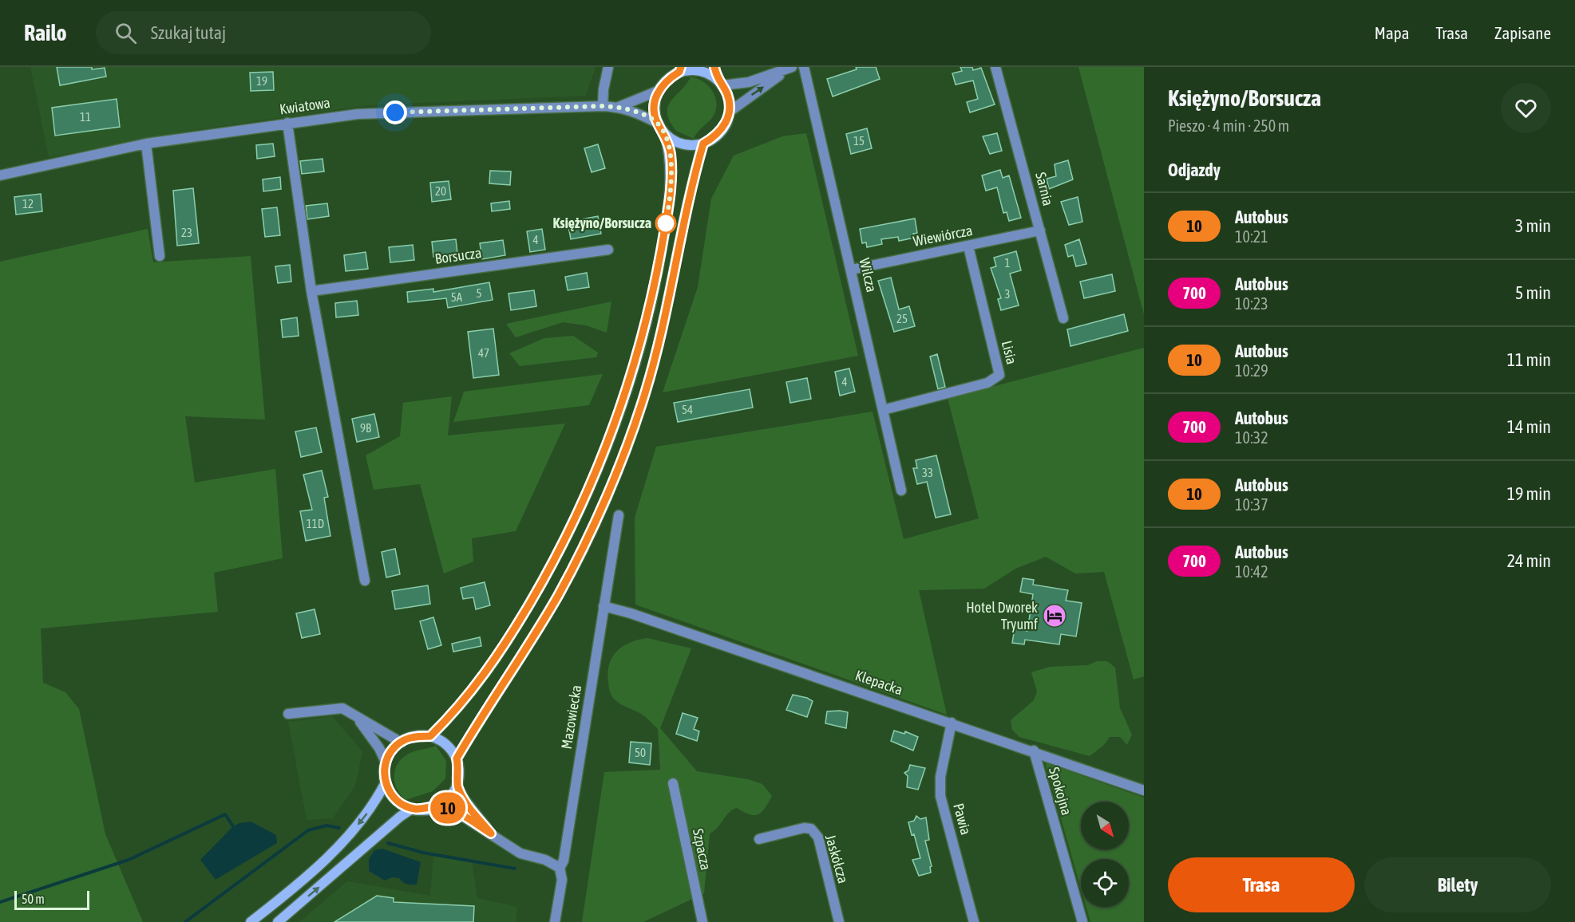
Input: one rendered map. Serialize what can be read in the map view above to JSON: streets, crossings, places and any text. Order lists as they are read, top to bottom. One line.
{"streets":{"street":["Kwiatowa","Sarnia","Wiewiórcza","Borsucza","Wilcza","Lisia","Klepacka","Mazowiecka","Spokojna","Pawia","Szpacza","Jaskółcza"]},"crossings":[["Sarnia","Wiewiórcza"],["Wiewiórcza","Wilcza"],["Wiewiórcza","Lisia"],["Wilcza","Lisia"],["Klepacka","Mazowiecka"],["Klepacka","Spokojna"],["Klepacka","Pawia"]],"places":{"other":["Księżyno/Borsucza"],"hotel":["Hotel Dworek Tryumf"]},"lines":["bus line 10"],"house_numbers":["19","11","15","20","12","23","4","1","5","3","5A","25","47","4","54","9B","33","11D","50"],"scale_bar":"50 m","north":"bottom right","page":{"header":"Railo","search":"Szukaj tutaj","nav":["Mapa","Trasa","Zapisane"],"on_map":"10","heading":[["Księżyno/Borsucza","Pieszo · 4 min · 250 m"],"Odjazdy"],"list":[{"mark":"10","name":"Autobus","note":"10:21","value":"3 min"},{"mark":"700","name":"Autobus","note":"10:23","value":"5 min"},{"mark":"10","name":"Autobus","note":"10:29","value":"11 min"},{"mark":"700","name":"Autobus","note":"10:32","value":"14 min"},{"mark":"10","name":"Autobus","note":"10:37","value":"19 min"},{"mark":"700","name":"Autobus","note":"10:42","value":"24 min"}],"buttons":["Trasa","Bilety"],"scale":"50 m"}}
